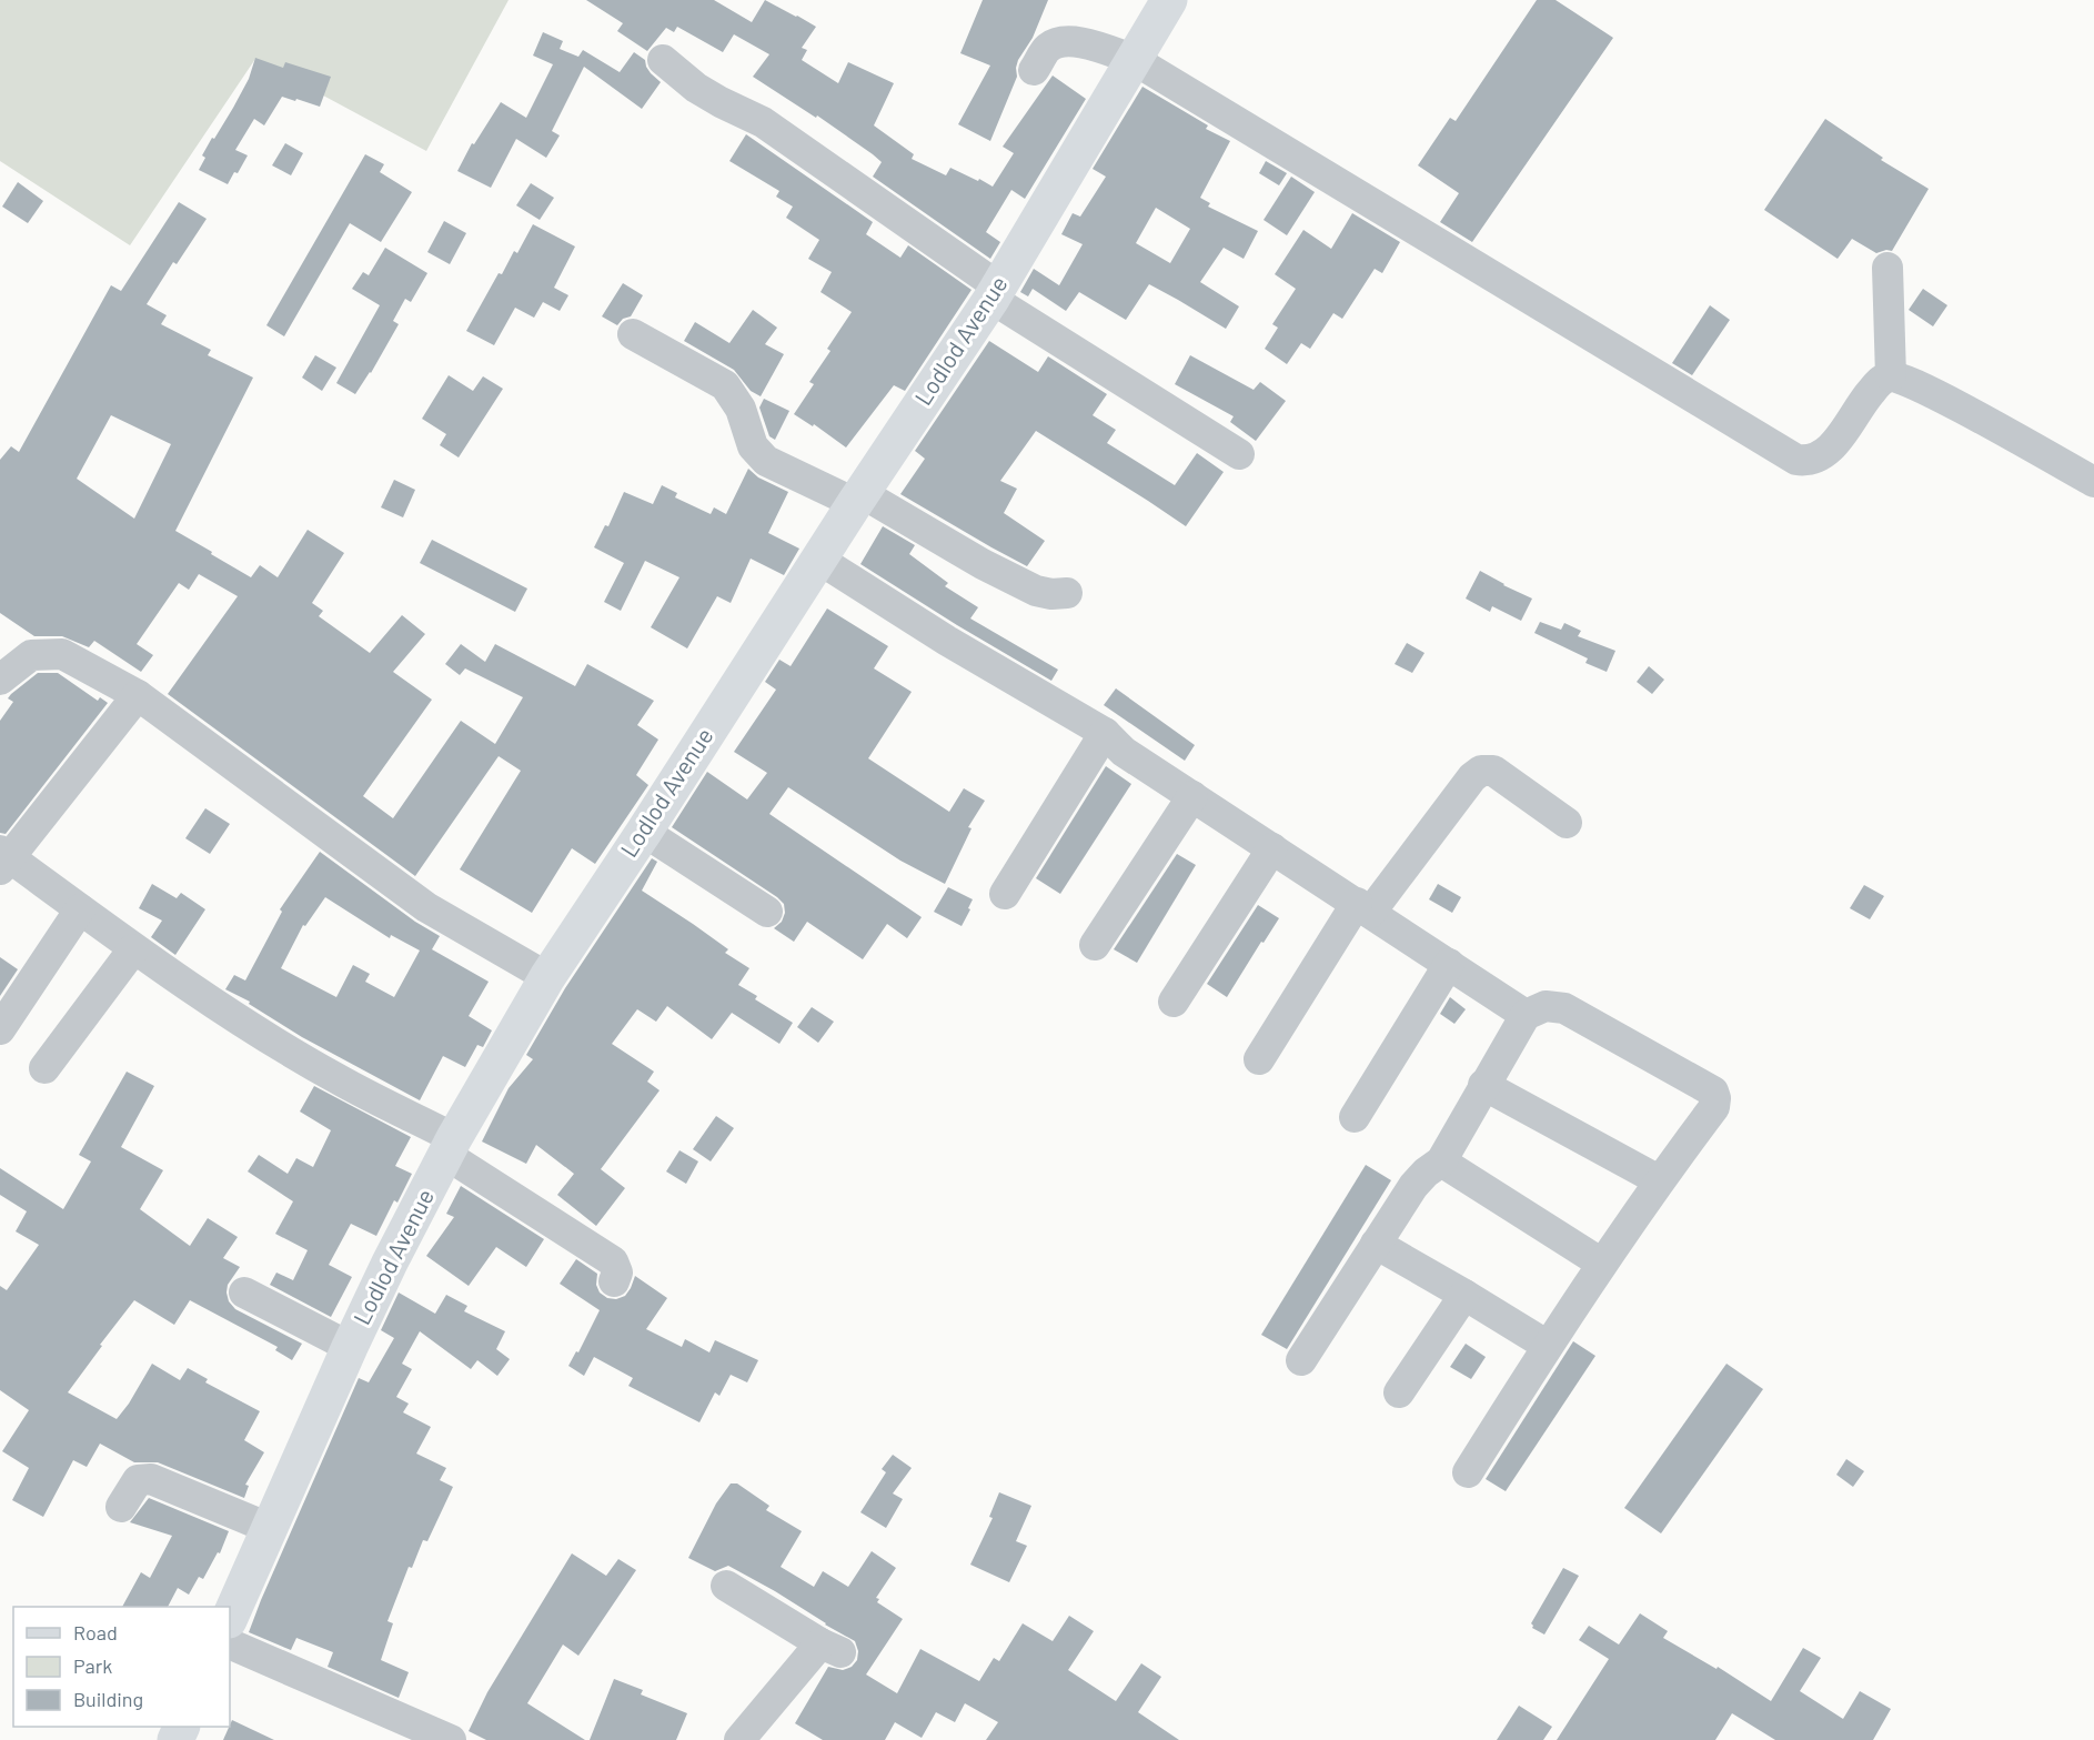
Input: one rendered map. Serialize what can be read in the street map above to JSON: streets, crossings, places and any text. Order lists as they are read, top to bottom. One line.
{"streets":{"main road":["Lodlod Avenue"]},"legend":["Road","Park","Building"]}
